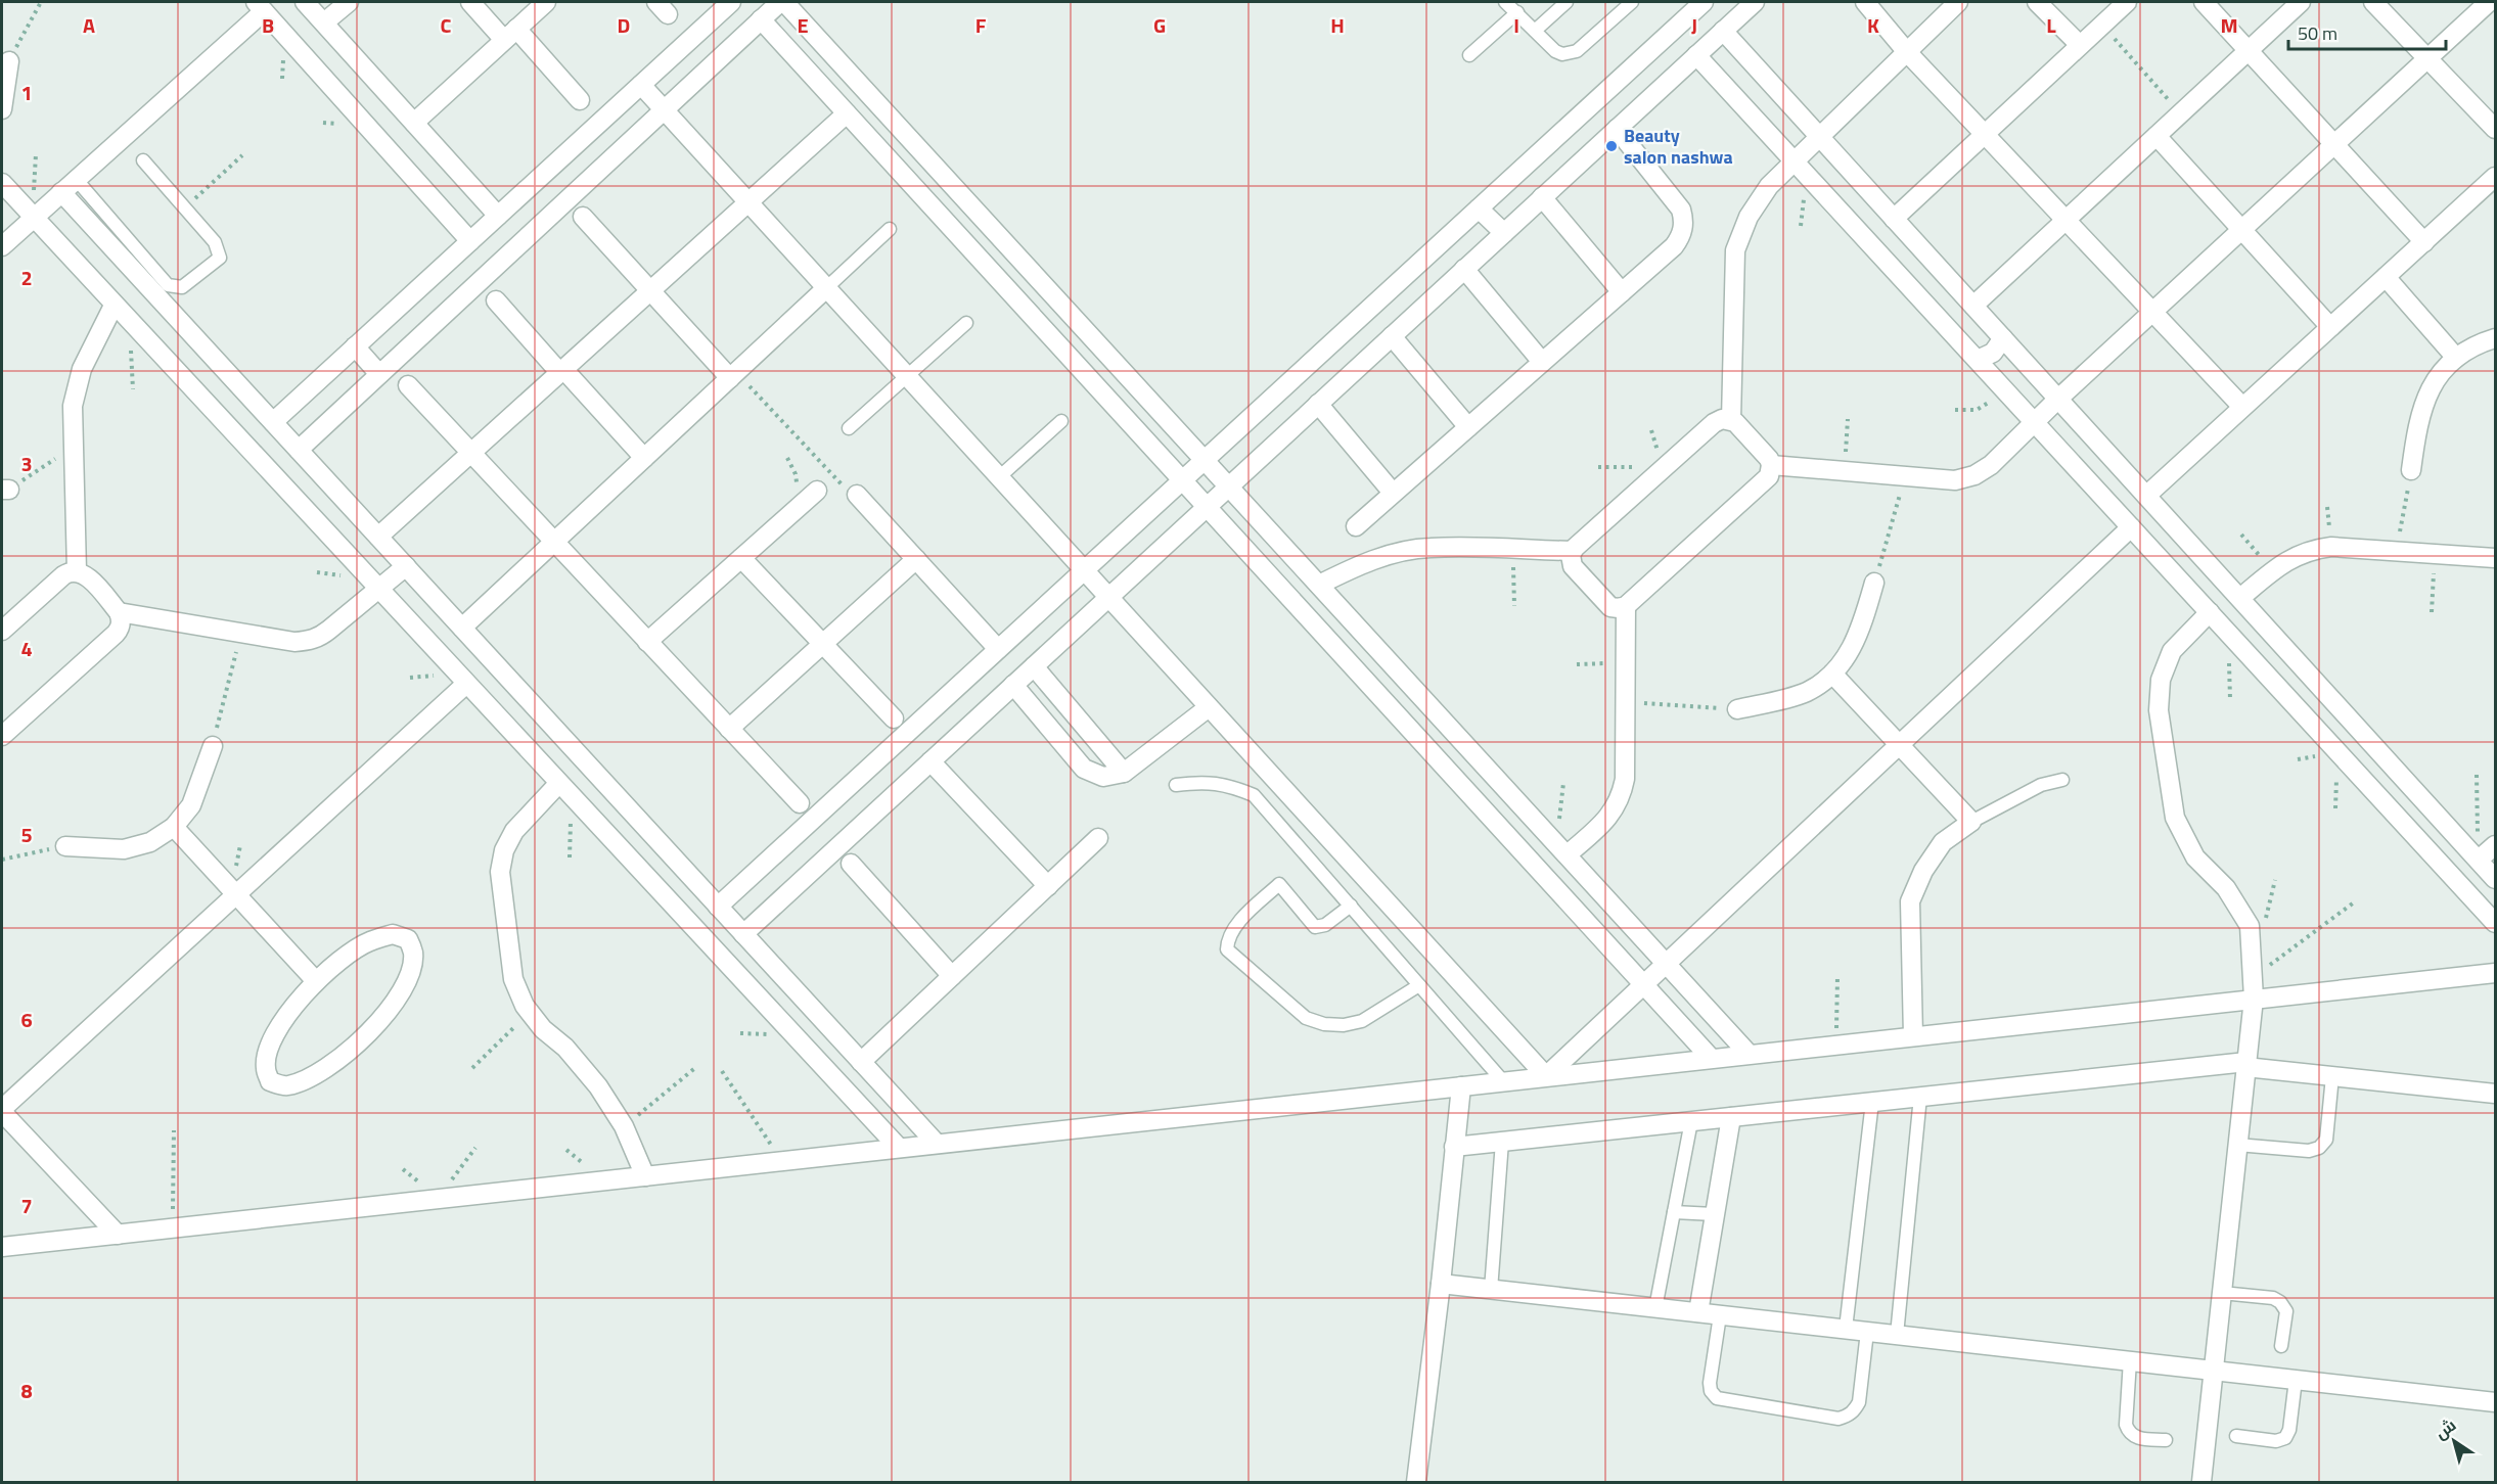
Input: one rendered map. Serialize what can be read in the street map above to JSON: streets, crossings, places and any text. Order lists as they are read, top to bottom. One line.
{"places":["Beauty salon nashwa"],"scale_bar":"50 m","north":"top left","grid":{"columns":["A","B","C","D","E","F","G","H","I","J","K","L","M"],"rows":["1","2","3","4","5","6","7","8"]}}
